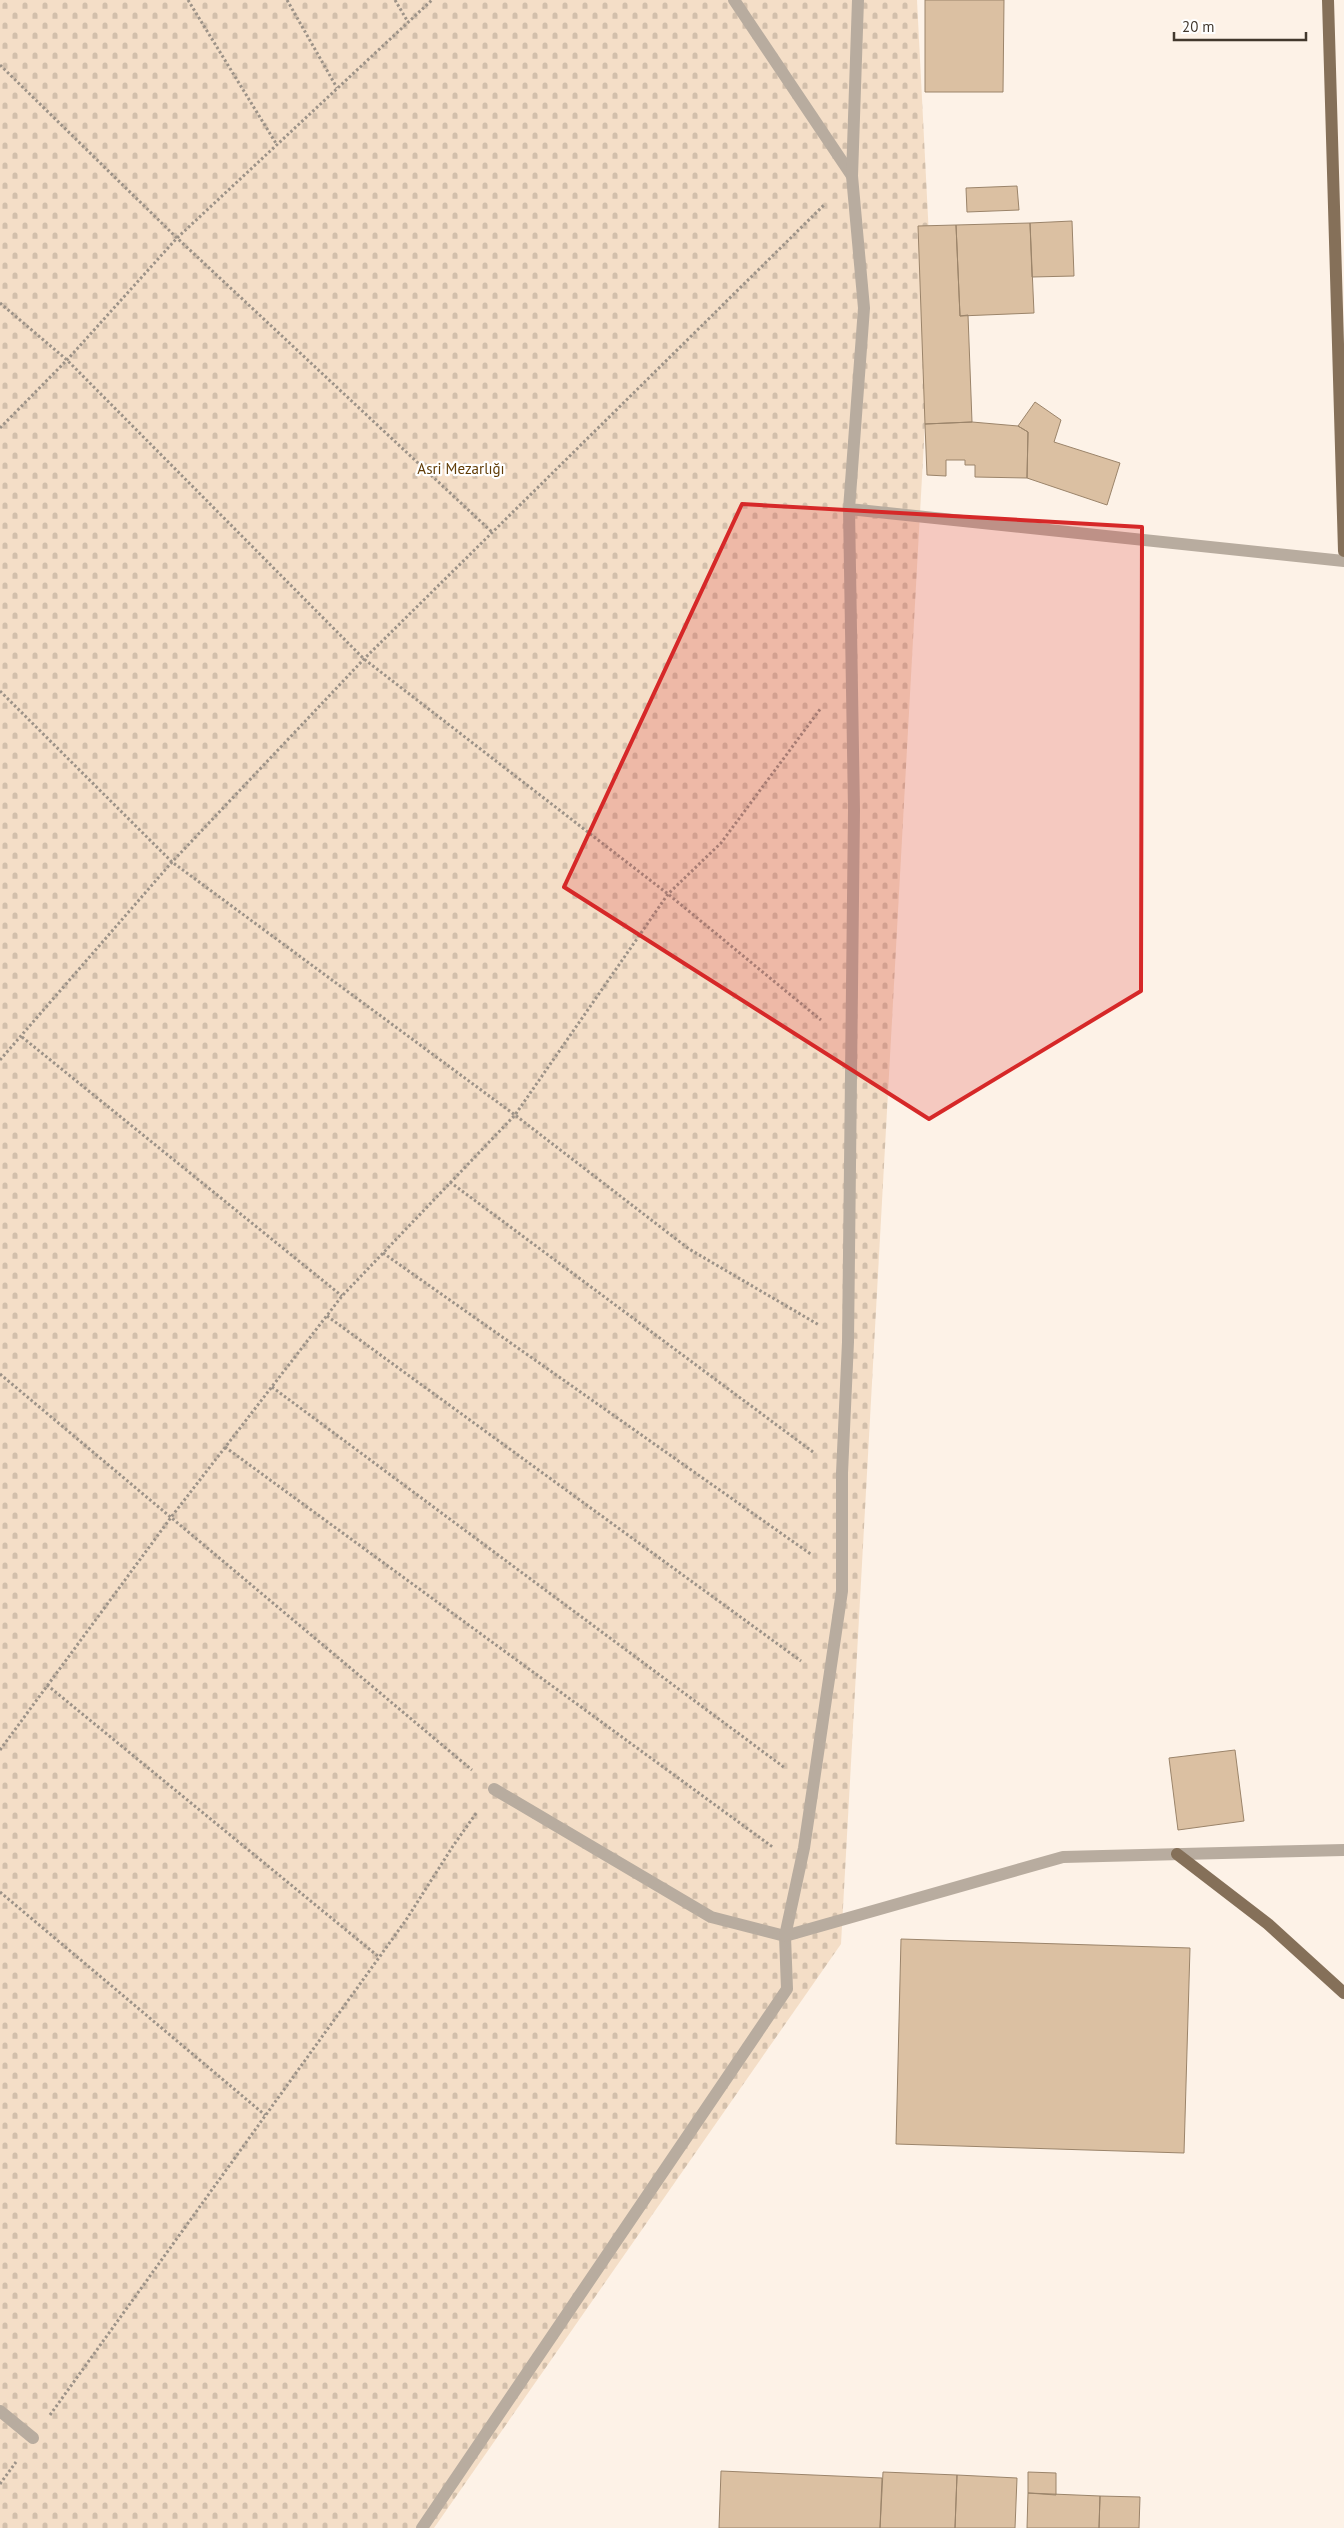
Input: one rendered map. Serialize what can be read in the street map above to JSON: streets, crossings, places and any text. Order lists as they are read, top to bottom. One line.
{"parks":["Asri Mezarlığı"],"scale_bar":"20 m"}
